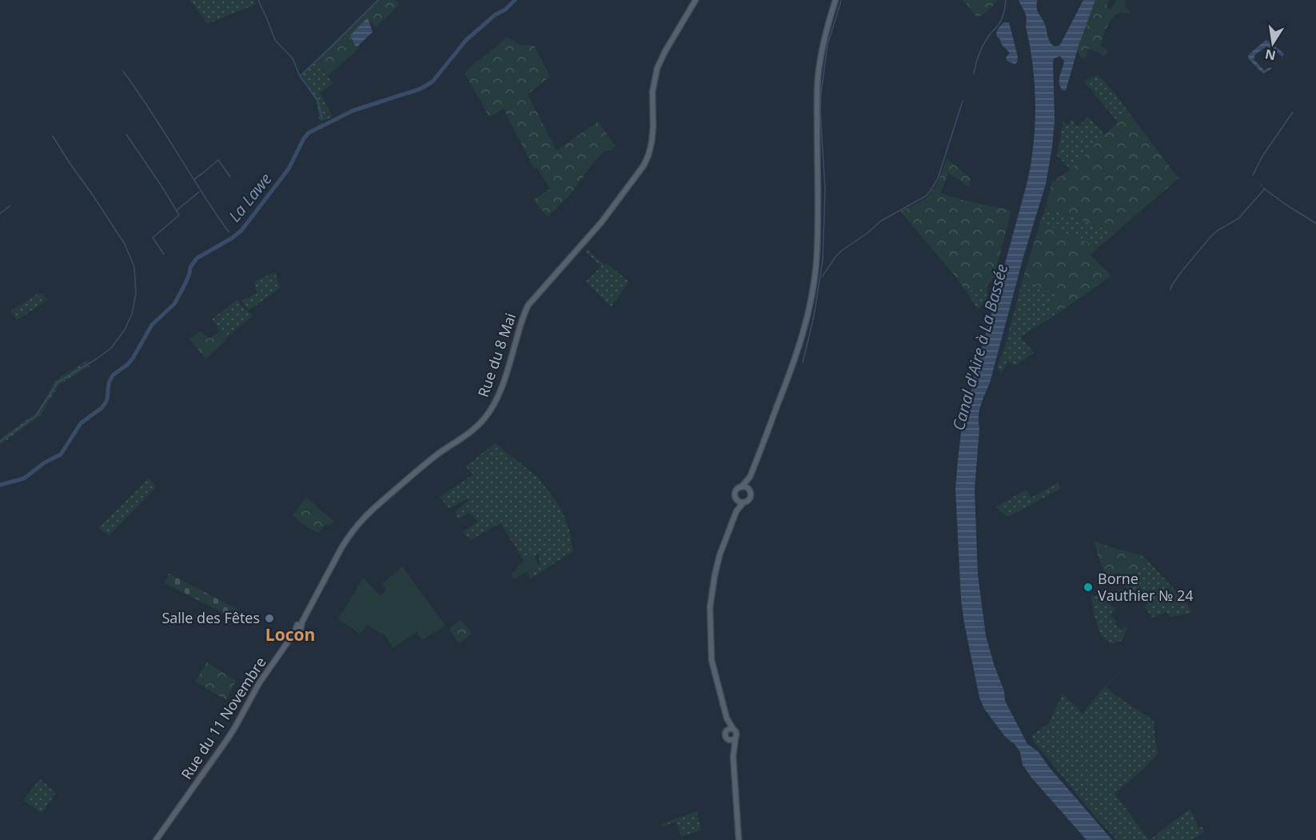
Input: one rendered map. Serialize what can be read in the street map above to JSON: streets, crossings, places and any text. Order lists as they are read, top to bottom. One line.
{"streets":{"main road":["Rue du 8 Mai","Rue du 11 Novembre"]},"crossings":[["Rue du 8 Mai","Rue du 11 Novembre"]],"districts":["Locon"],"water":["La Lawe","Canal d'Aire à La Bassée"],"places":["Borne Vauthier № 24","Salle des Fêtes"],"north":"bottom"}
